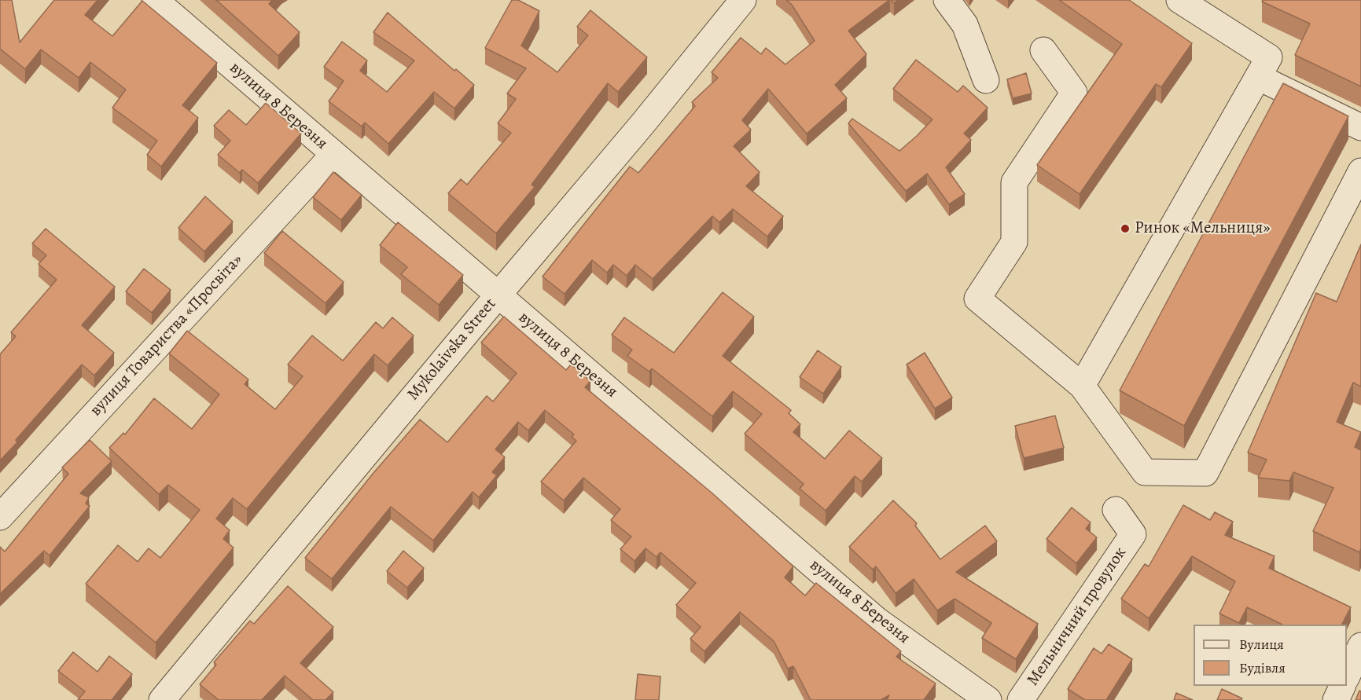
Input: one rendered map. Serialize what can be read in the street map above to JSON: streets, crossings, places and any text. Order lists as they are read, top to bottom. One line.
{"streets":{"street":["вулиця 8 Березня","вулиця Товариства «Просвіта»","Mykolaivska Street","Мельничний провулок"]},"crossings":[["вулиця 8 Березня","вулиця Товариства «Просвіта»"],["вулиця 8 Березня","Mykolaivska Street"]],"places":["Ринок «Мельниця»"],"legend":["Вулиця","Будівля"]}
